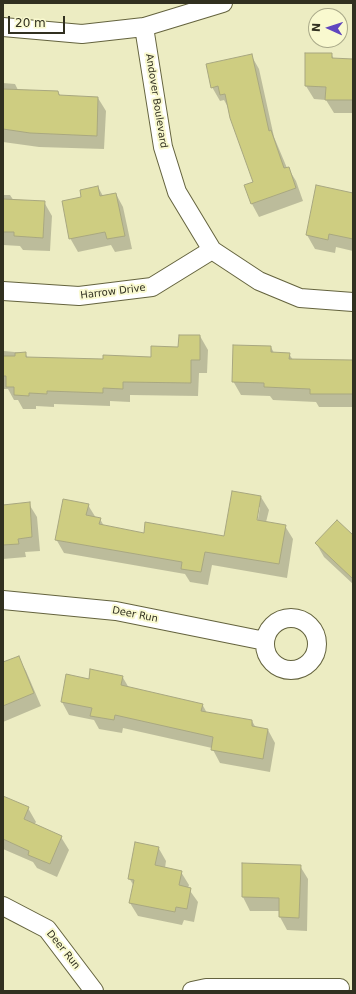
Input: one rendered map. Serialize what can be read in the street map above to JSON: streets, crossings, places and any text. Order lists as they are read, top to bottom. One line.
{"streets":{"street":["Andover Boulevard","Harrow Drive","Deer Run"]},"crossings":[["Andover Boulevard","Harrow Drive"]],"scale_bar":"20 m","north":"left"}
